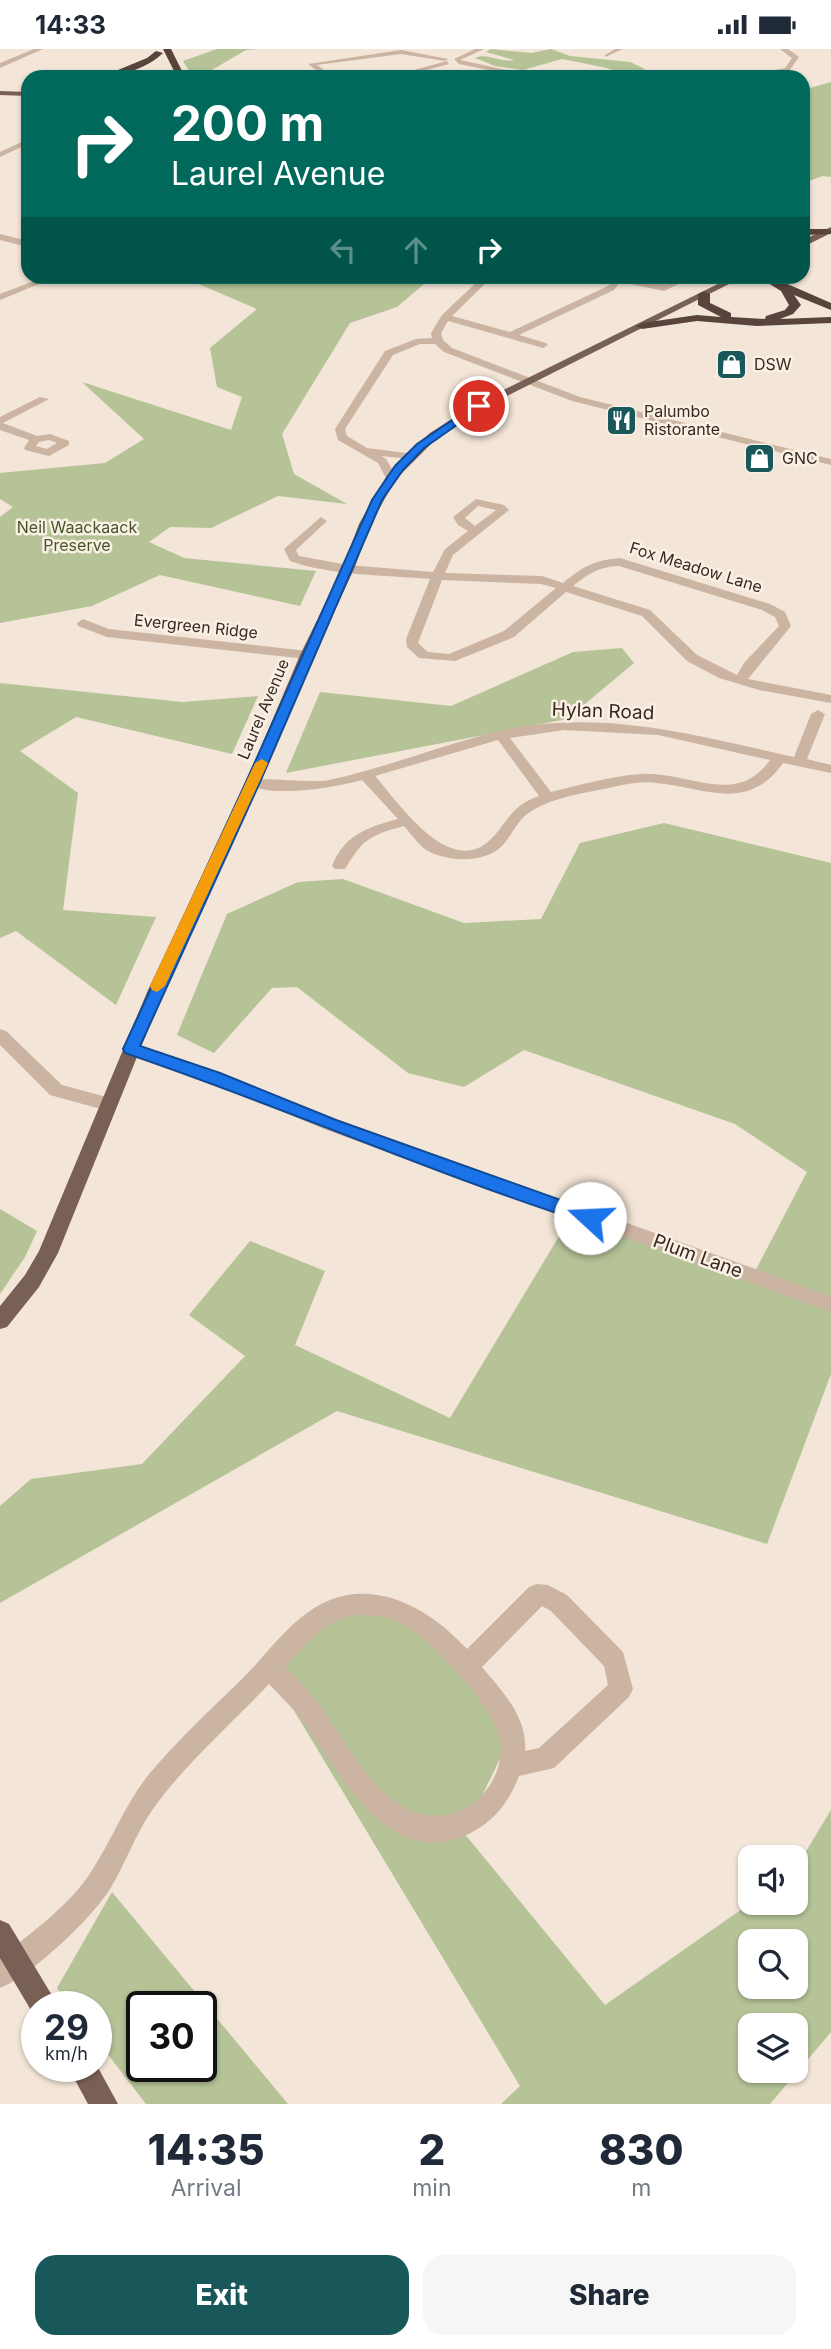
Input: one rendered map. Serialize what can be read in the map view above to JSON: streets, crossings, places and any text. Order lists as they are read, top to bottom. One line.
{"streets":{"main road":["Laurel Avenue"],"street":["Fox Meadow Lane","Evergreen Ridge","Hylan Road","Plum Lane"]},"crossings":[["Evergreen Ridge","Laurel Avenue"],["Laurel Avenue","Hylan Road"],["Laurel Avenue","Plum Lane"]],"parks":["Neil Waackaack Preserve"],"places":{"shop":["DSW","GNC"],"restaurant":["Palumbo Ristorante"]},"page":{"status":"14:33","turn":["200 m","Laurel Avenue"],"speed":"29 km/h","limit":"30","eta":["14:35","Arrival","2","min","830","m"],"buttons":["Exit","Share"]}}
